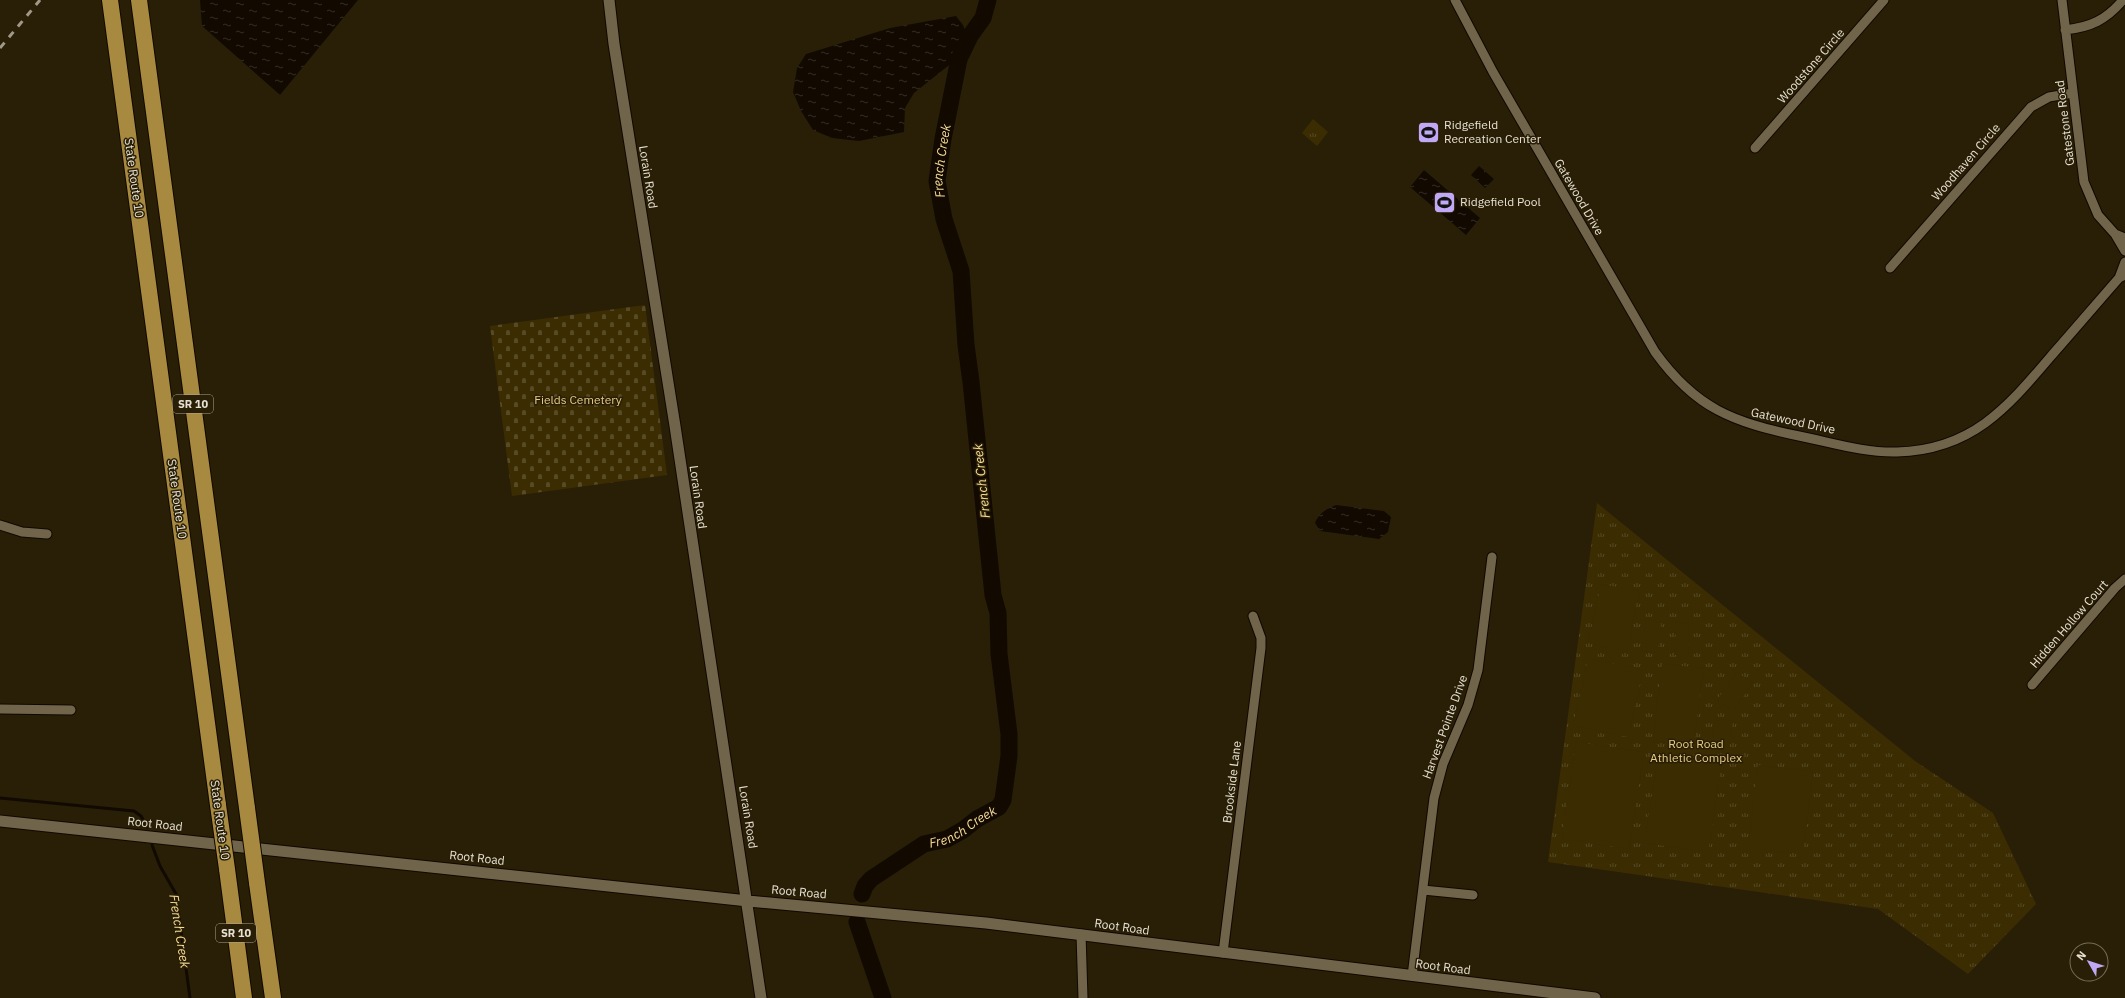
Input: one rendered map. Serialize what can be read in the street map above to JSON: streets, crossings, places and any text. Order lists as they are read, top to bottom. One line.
{"streets":{"highway":["State Route 10","SR 10"],"street":["Woodstone Circle","Gatestone Road","Woodhaven Circle","Lorain Road","Gatewood Drive","Hidden Hollow Court","Harvest Pointe Drive","Brookside Lane","Root Road"]},"crossings":[["Gatestone Road","Woodhaven Circle"],["Lorain Road","Root Road"],["Harvest Pointe Drive","Root Road"],["Brookside Lane","Root Road"]],"water":["French Creek"],"parks":["Fields Cemetery","Root Road Athletic Complex"],"places":{"sports":["Ridgefield Recreation Center","Ridgefield Pool"]},"north":"top left"}
